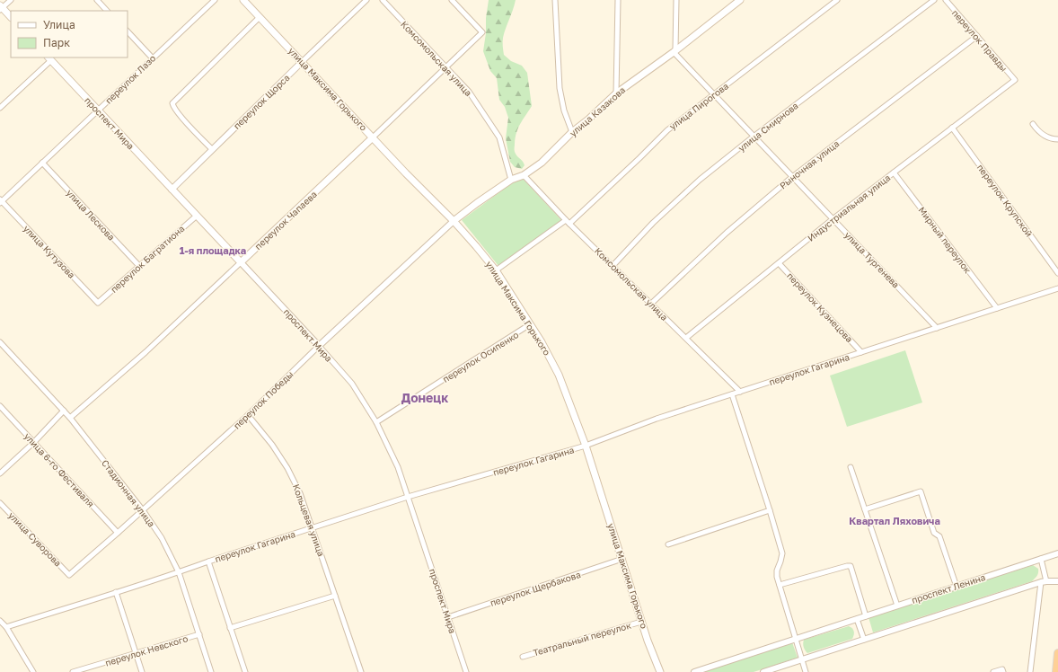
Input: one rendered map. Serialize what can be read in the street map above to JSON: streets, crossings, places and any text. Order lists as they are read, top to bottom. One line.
{"streets":{"main road":["улица Максима Горького","улица Казакова","проспект Мира","переулок Чапаева"],"street":["переулок Правды","Комсомольская улица","переулок Лазо","переулок Щорса","улица Пирогова","улица Смирнова","Рыночная улица","переулок Крупской","Индустриальная улица","улица Лескова","Мирный переулок","улица Кутузова","переулок Багратиона","улица Тургенева","переулок Кузнецова","переулок Осипенко","переулок Гагарина","переулок Победы","улица 6-го Фестиваля","Стадионная улица","Кольцевая улица","улица Суворова","переулок Щербакова","проспект Ленина","Театральный переулок","переулок Невского"]},"crossings":[["переулок Правды","Рыночная улица"],["переулок Правды","Индустриальная улица"],["Комсомольская улица","улица Пирогова"],["Комсомольская улица","улица Казакова"],["Комсомольская улица","улица Смирнова"],["Комсомольская улица","Рыночная улица"],["Комсомольская улица","Индустриальная улица"],["Комсомольская улица","переулок Чапаева"],["Комсомольская улица","переулок Гагарина"],["переулок Лазо","проспект Мира"],["переулок Лазо","улица Лескова"],["переулок Лазо","улица Кутузова"],["улица Максима Горького","переулок Щорса"],["улица Максима Горького","улица Пирогова"],["улица Максима Горького","улица Казакова"],["улица Максима Горького","переулок Чапаева"],["улица Максима Горького","переулок Осипенко"],["улица Максима Горького","переулок Гагарина"],["улица Максима Горького","переулок Победы"],["улица Максима Горького","переулок Щербакова"],["улица Максима Горького","Театральный переулок"],["переулок Щорса","проспект Мира"],["улица Пирогова","улица Тургенева"],["улица Казакова","улица Тургенева"],["улица Казакова","переулок Победы"],["проспект Мира","переулок Чапаева"],["проспект Мира","переулок Багратиона"],["проспект Мира","переулок Осипенко"],["проспект Мира","переулок Гагарина"],["проспект Мира","переулок Победы"],["проспект Мира","переулок Щербакова"],["улица Смирнова","улица Тургенева"],["Рыночная улица","улица Тургенева"],["переулок Крупской","Индустриальная улица"],["Индустриальная улица","Мирный переулок"],["Индустриальная улица","улица Тургенева"],["Индустриальная улица","переулок Кузнецова"],["улица Лескова","переулок Багратиона"],["переулок Чапаева","Стадионная улица"],["Мирный переулок","переулок Гагарина"],["улица Кутузова","переулок Багратиона"],["улица Тургенева","переулок Гагарина"],["переулок Кузнецова","переулок Гагарина"],["переулок Гагарина","Стадионная улица"],["переулок Гагарина","Кольцевая улица"],["переулок Победы","улица 6-го Фестиваля"],["переулок Победы","Стадионная улица"],["переулок Победы","Кольцевая улица"],["переулок Победы","улица Суворова"],["Стадионная улица","переулок Невского"]],"districts":["1-я площадка","Донецк","Квартал Ляховича"],"legend":["Улица","Парк"]}
